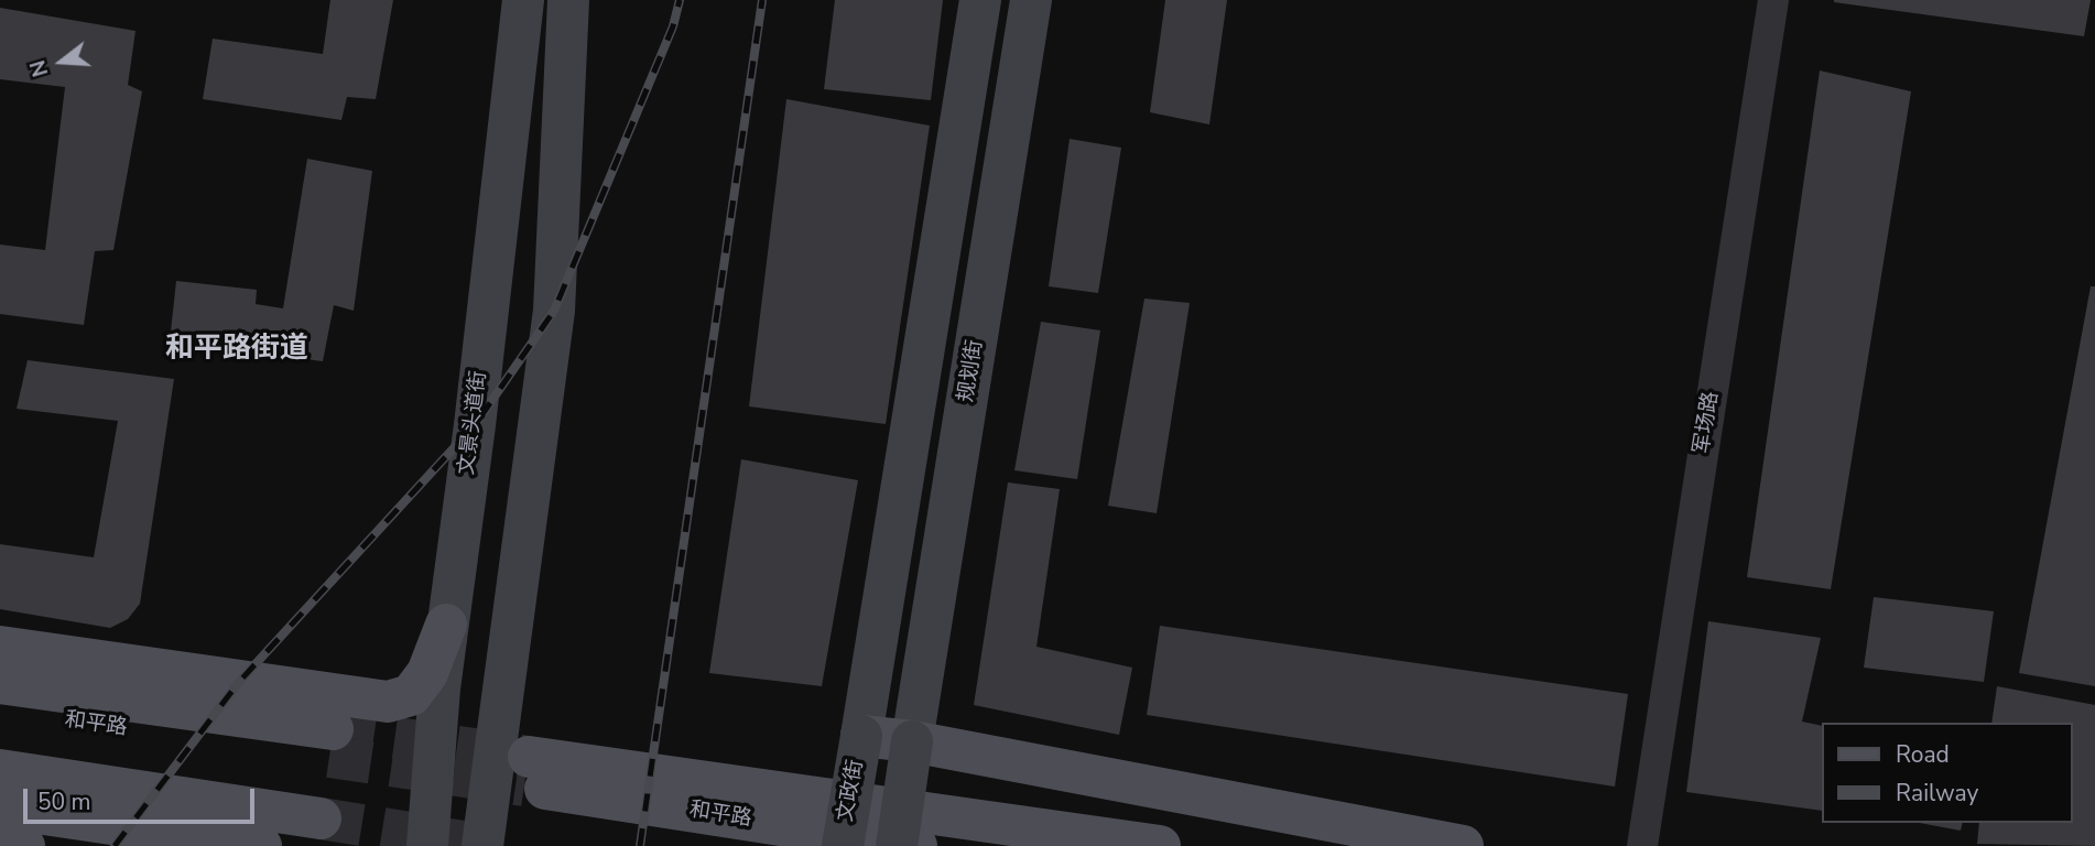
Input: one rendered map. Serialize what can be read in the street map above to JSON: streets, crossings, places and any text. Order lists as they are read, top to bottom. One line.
{"streets":{"main road":["规划街","文景头道街","和平路","文政街"],"street":["军场路"]},"districts":["和平路街道"],"legend":["Road","Railway"],"scale_bar":"50 m","north":"left"}
